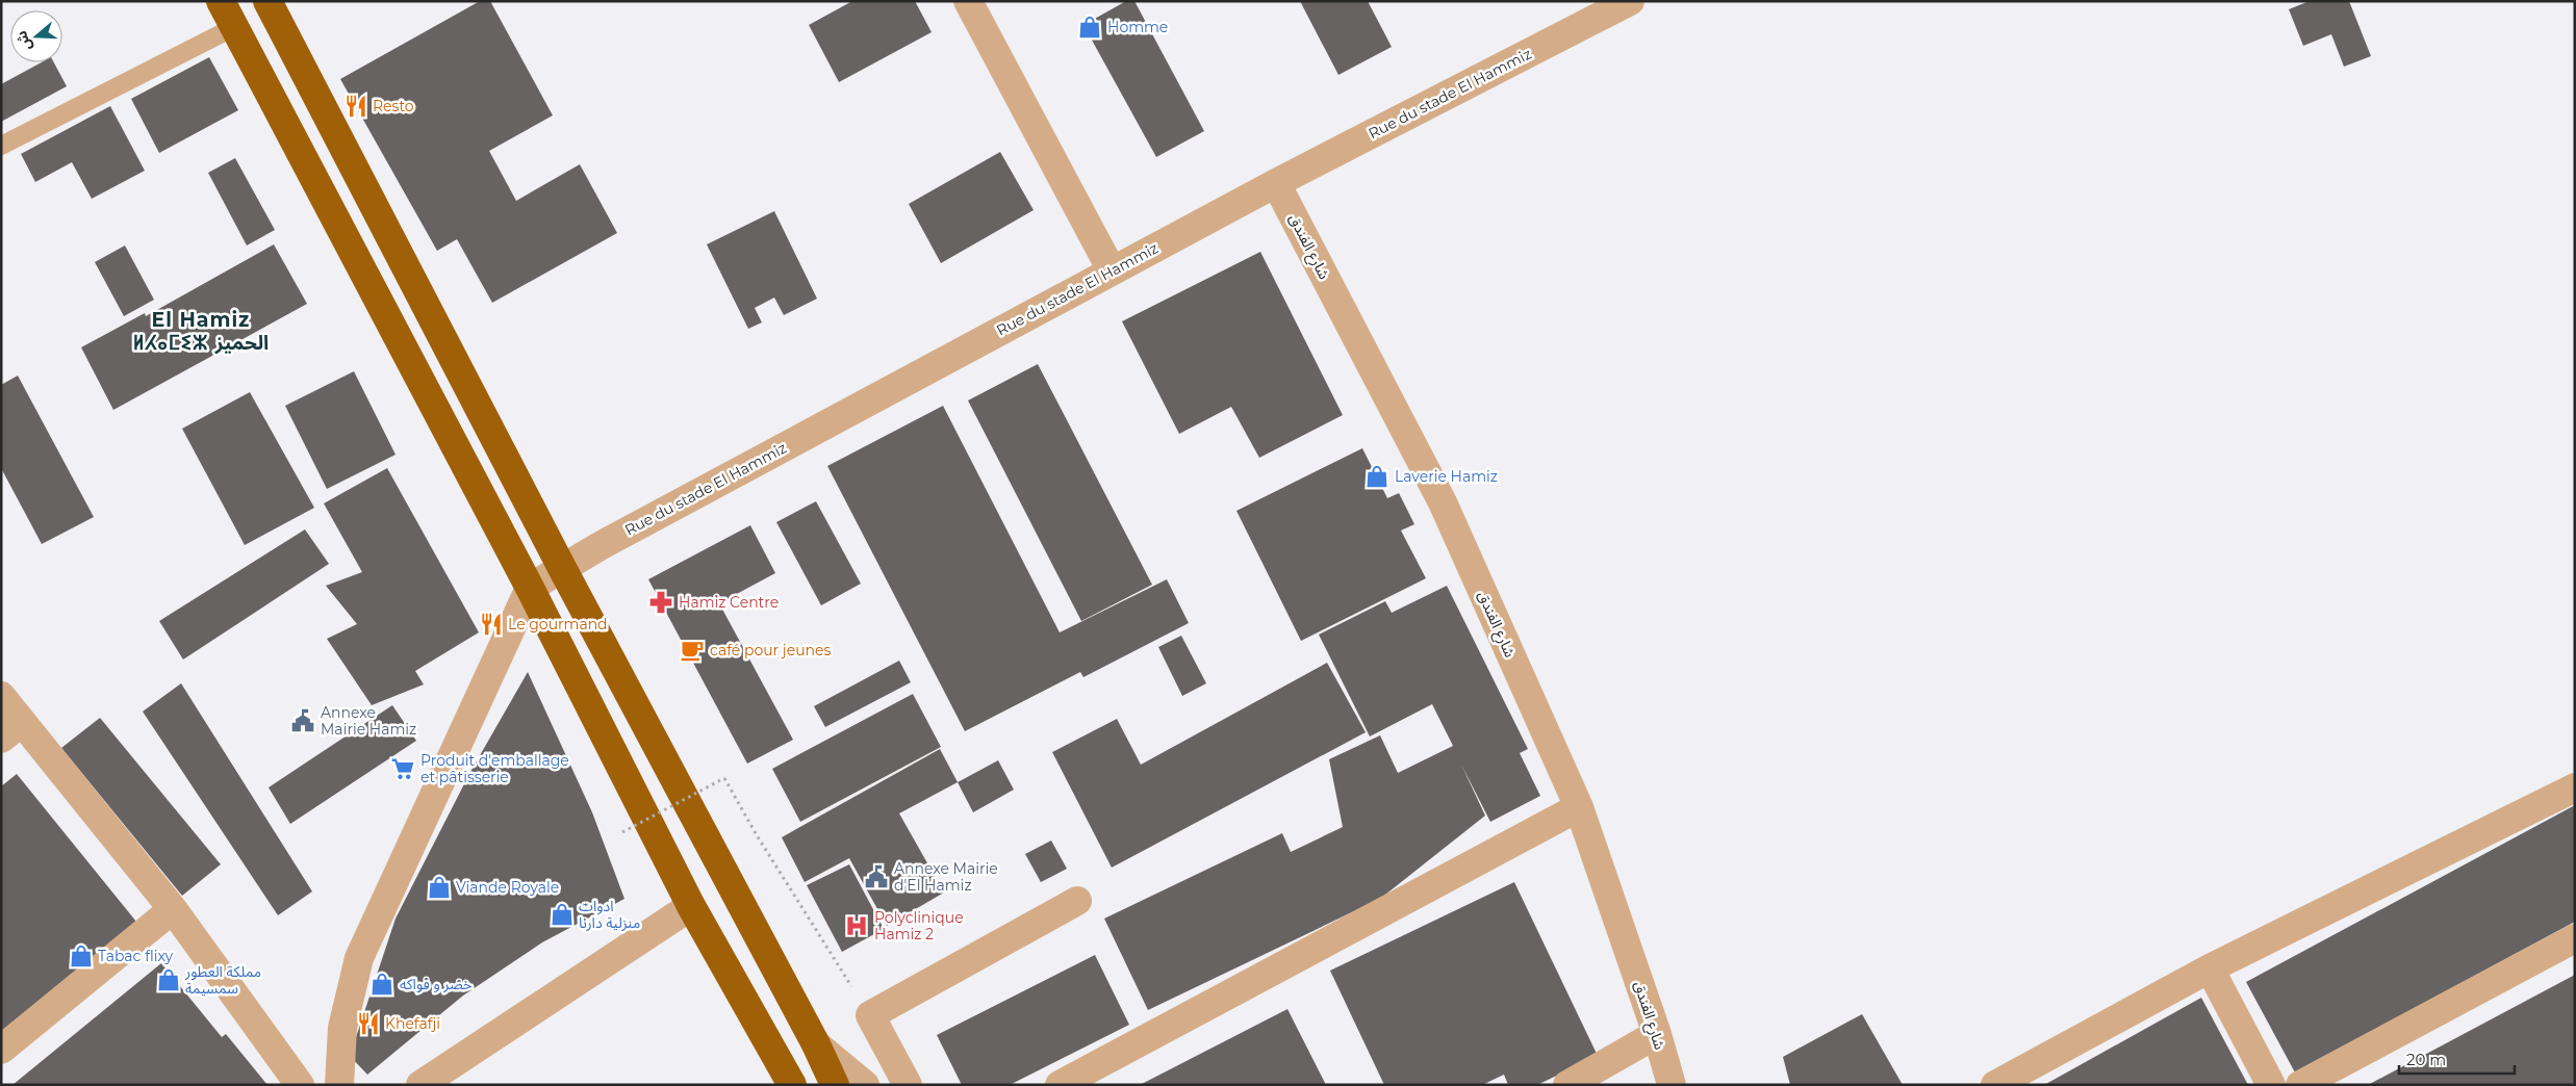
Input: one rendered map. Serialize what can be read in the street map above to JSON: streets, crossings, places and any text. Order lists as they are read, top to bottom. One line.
{"streets":{"street":["Rue du stade El Hammiz","شارع الفندق"]},"crossings":[["Rue du stade El Hammiz","شارع الفندق"]],"districts":["El Hamiz ⵍⵃⴰⵎⵉⵣ الحميز"],"places":{"shop":["Homme","Laverie Hamiz","Viande Royale","ادوات منزلية دارنا","Tabac flixy","مملكة العطور سمسيمة","خضر و فواكه"],"restaurant":["Resto","Le gourmand","Khefafji"],"pharmacy":["Hamiz Centre"],"cafe":["café pour jeunes"],"public building":["Annexe Mairie Hamiz","Annexe Mairie d'El Hamiz"],"supermarket":["Produit d'emballage et pâtisserie"],"hospital":["Polyclinique Hamiz 2"]},"scale_bar":"20 m","north":"left"}
